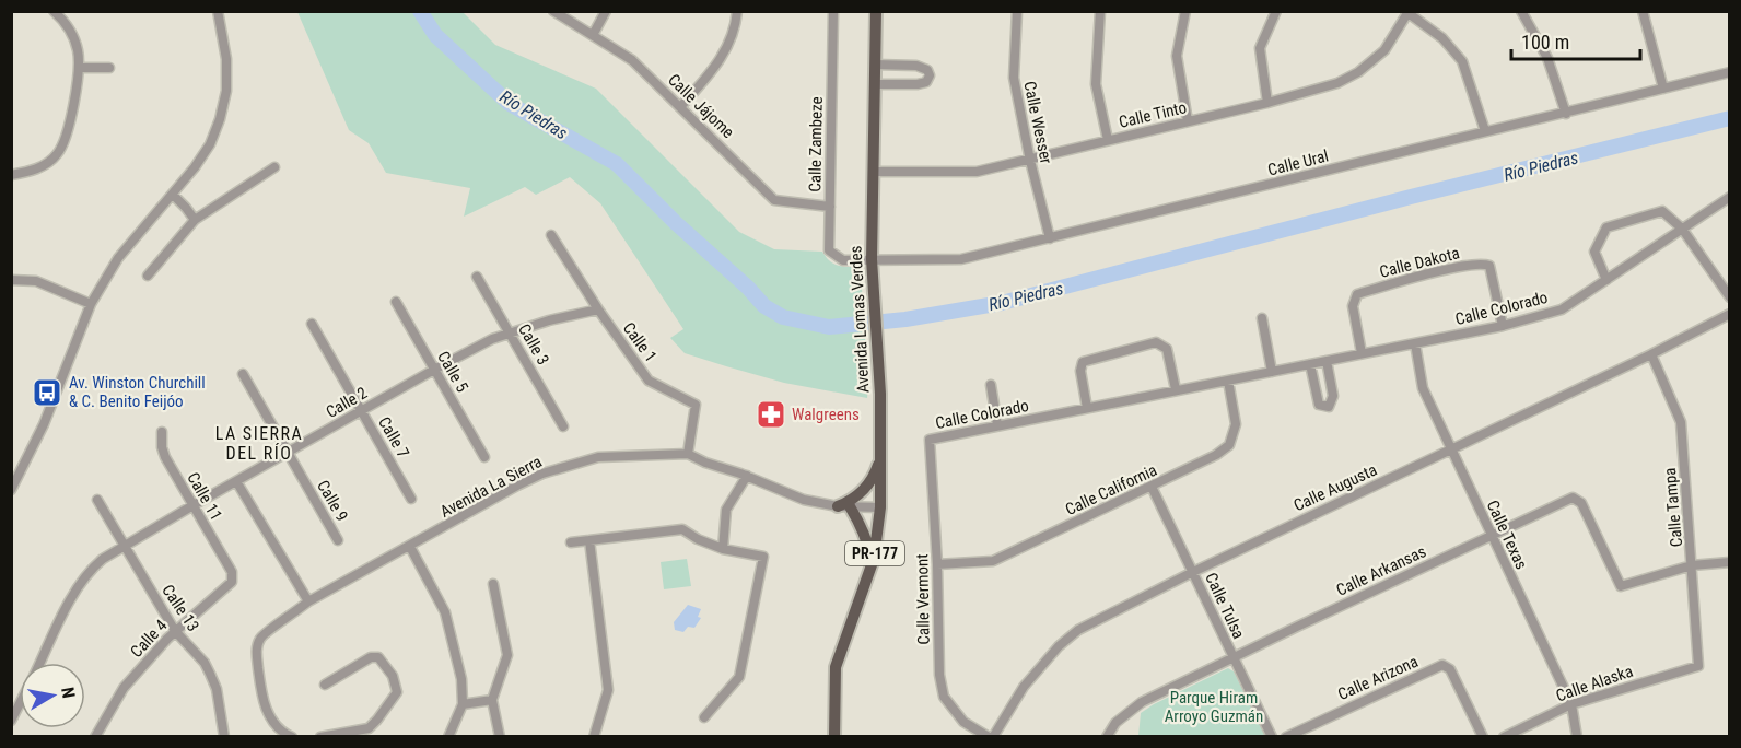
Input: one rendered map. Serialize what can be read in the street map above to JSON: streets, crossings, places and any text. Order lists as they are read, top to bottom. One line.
{"streets":{"main road":["Avenida Lomas Verdes","PR-177"],"street":["Calle Jájome","Calle Tinto","Calle Wesser","Calle Zambeze","Calle Ural","Calle Dakota","Calle Colorado","Calle 1","Calle 3","Calle 5","Calle 2","Calle 7","Avenida La Sierra","Calle Augusta","Calle California","Calle 11","Calle 9","Calle Tampa","Calle Texas","Calle Arkansas","Calle Vermont","Calle Tulsa","Calle 13","Calle 4","Calle Arizona","Calle Alaska"]},"crossings":[["Calle Jájome","Calle Zambeze"],["Calle Tinto","Calle Wesser"],["Calle Tinto","Avenida Lomas Verdes"],["Calle Wesser","Calle Ural"],["Calle Zambeze","Calle Ural"],["Calle Ural","Avenida Lomas Verdes"],["Calle Dakota","Calle Colorado"],["Calle Colorado","Calle California"],["Calle Colorado","Calle Texas"],["Calle Colorado","Calle Vermont"],["Avenida Lomas Verdes","Avenida La Sierra"],["Calle 1","Calle 2"],["Calle 1","Avenida La Sierra"],["Calle 3","Calle 2"],["Calle 5","Calle 2"],["Calle 2","Calle 7"],["Calle 2","Calle 11"],["Calle 2","Calle 9"],["Calle 2","Calle 13"],["Calle Augusta","Calle Tampa"],["Calle Augusta","Calle Texas"],["Calle Augusta","Calle Vermont"],["Calle Augusta","Calle Tulsa"],["Calle California","Calle Vermont"],["Calle California","Calle Tulsa"],["Calle 11","Calle 4"],["Calle Tampa","Calle Arkansas"],["Calle Tampa","Calle Alaska"],["Calle Texas","Calle Arkansas"],["Calle Texas","Calle Alaska"],["Calle Arkansas","Calle Tulsa"],["Calle 13","Calle 4"]],"districts":["LA SIERRA DEL RÍO"],"water":["Río Piedras"],"parks":["Parque Hiram Arroyo Guzmán"],"places":{"bus stop":["Av. Winston Churchill & C. Benito Feijóo"],"pharmacy":["Walgreens"]},"scale_bar":"100 m","north":"right"}
